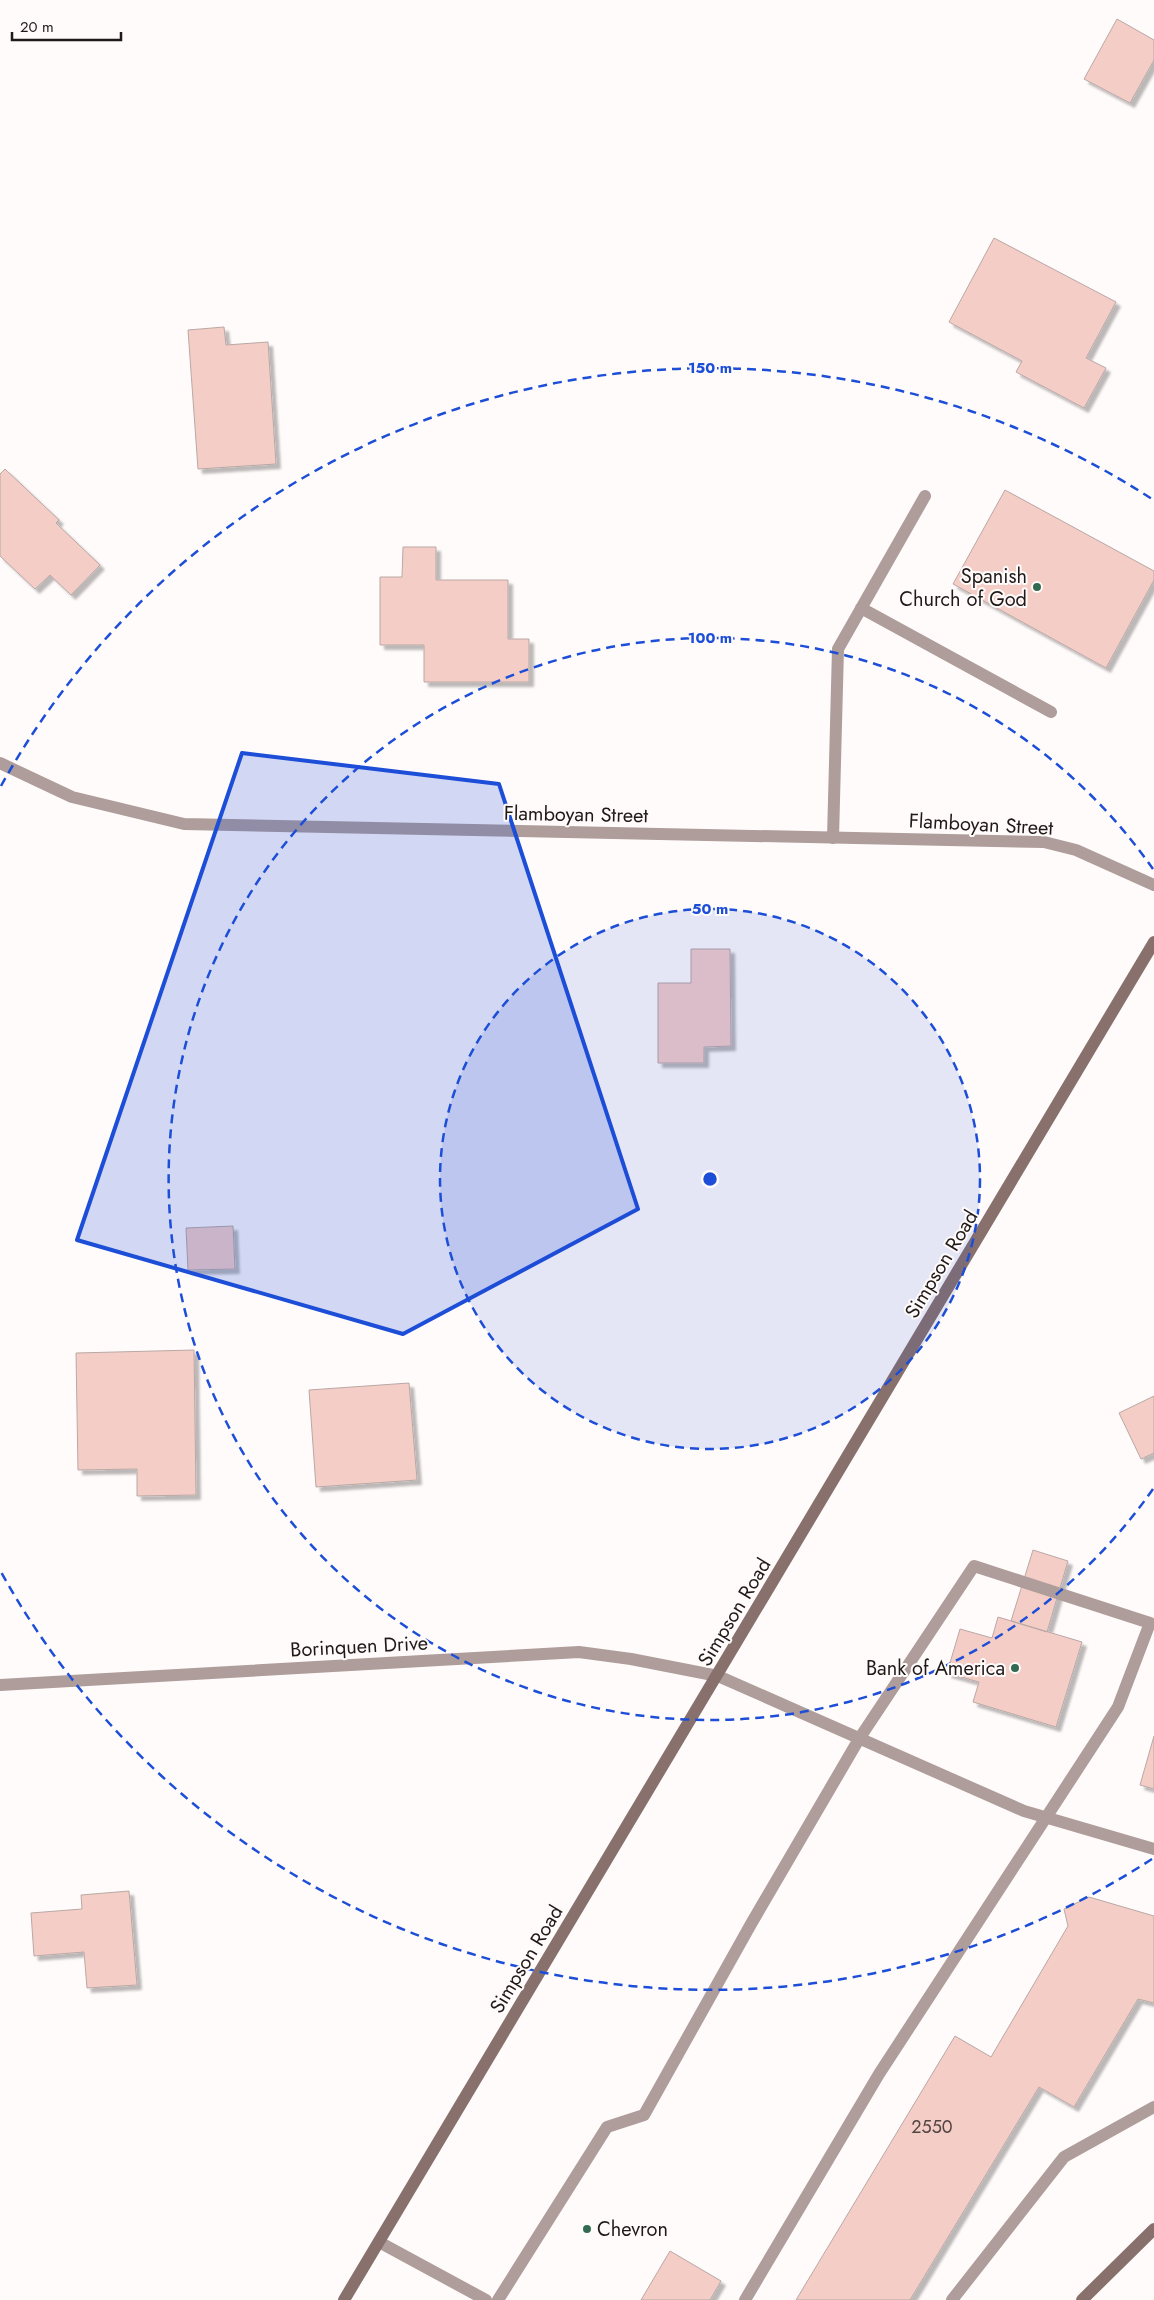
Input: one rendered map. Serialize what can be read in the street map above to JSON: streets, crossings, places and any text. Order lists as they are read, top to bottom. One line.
{"streets":{"main road":["Simpson Road"],"street":["Flamboyan Street","Borinquen Drive"]},"crossings":[["Simpson Road","Borinquen Drive"]],"places":["Spanish Church of God","Bank of America","Chevron"],"house_numbers":["2550"],"scale_bar":"20 m","rings":["150 m","100 m","50 m"]}
